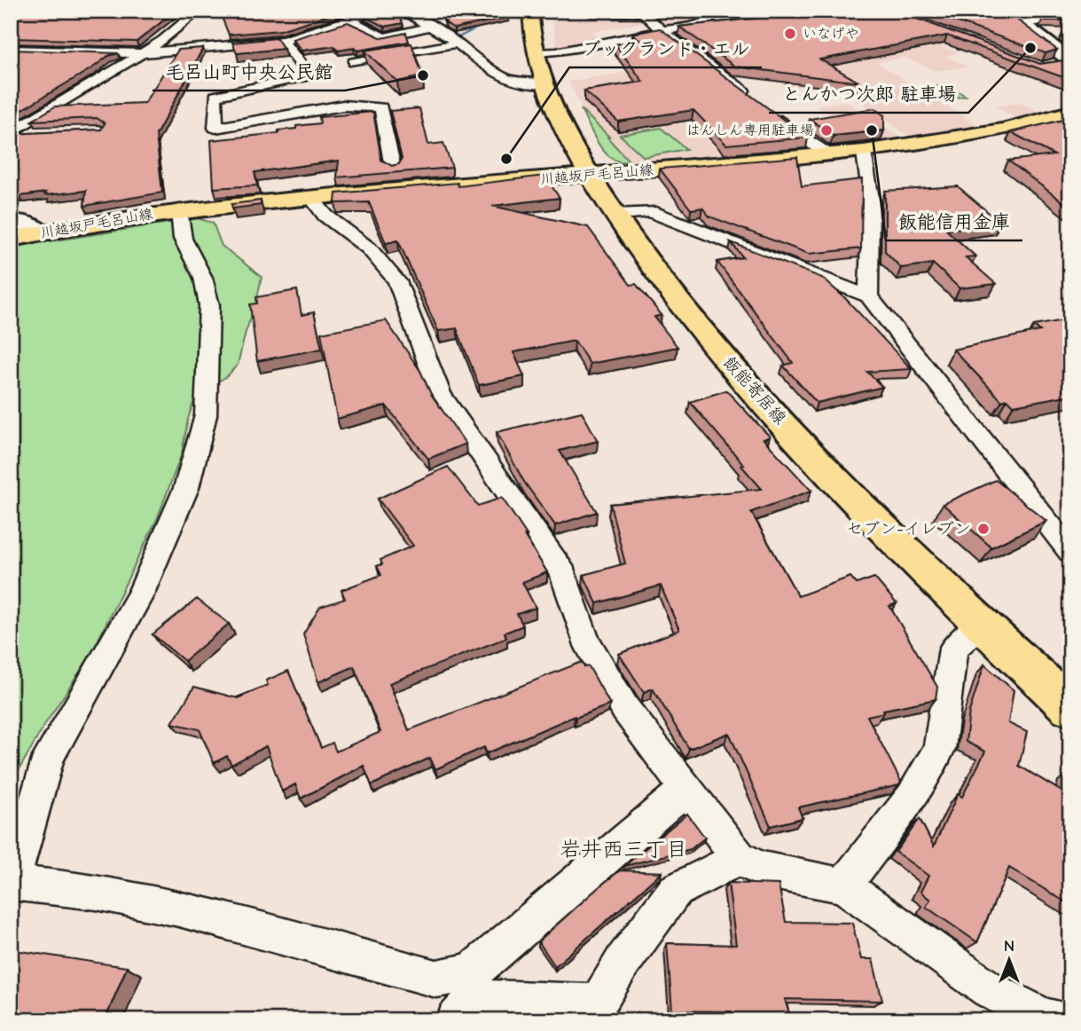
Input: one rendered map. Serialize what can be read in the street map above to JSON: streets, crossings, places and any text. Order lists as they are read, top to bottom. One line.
{"streets":{"main road":["川越坂戸毛呂山線","飯能寄居線"]},"crossings":[["川越坂戸毛呂山線","飯能寄居線"]],"districts":["岩井西三丁目"],"places":["いなげや","とんかつ次郎 駐車場","毛呂山町中央公民館","はんしん専用駐車場","飯能信用金庫","ブックランド・エル","セブン-イレブン"],"north":"top"}
